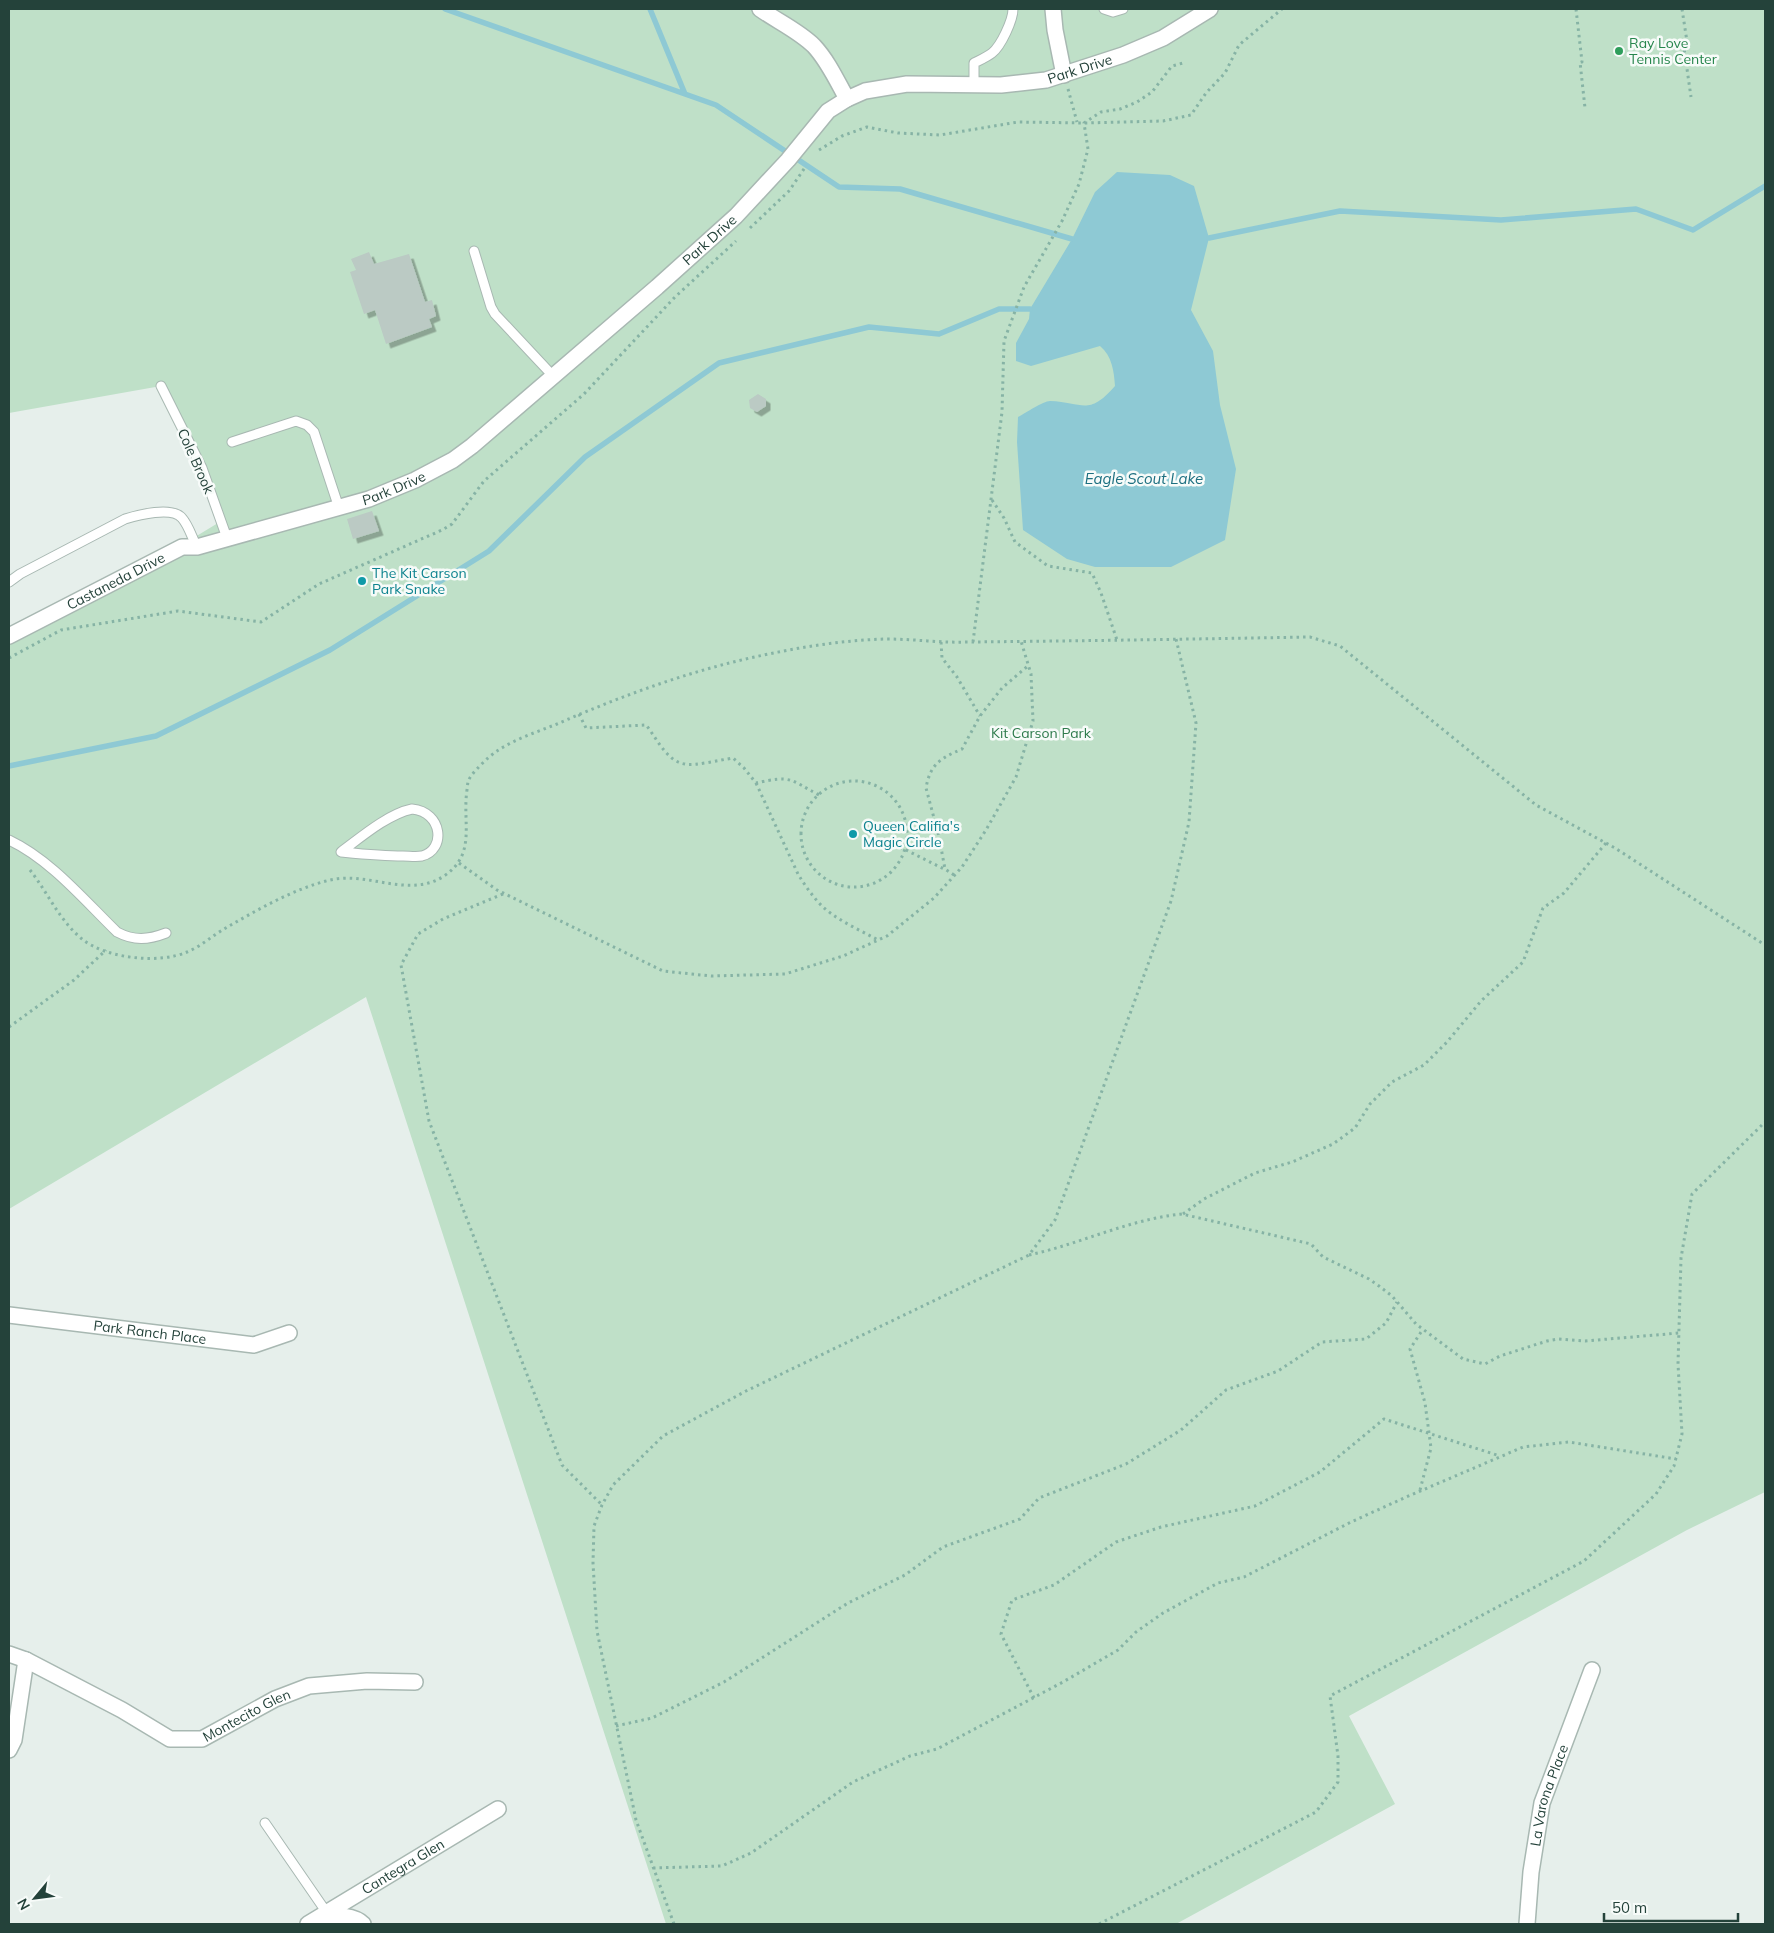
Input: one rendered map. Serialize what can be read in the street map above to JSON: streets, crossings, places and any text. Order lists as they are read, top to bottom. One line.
{"streets":{"street":["Park Drive","Castaneda Drive","Park Ranch Place","Montecito Glen","La Varona Place","Cantegra Glen"],"lane":["Cole Brook"]},"crossings":[["Park Drive","Cole Brook"],["Park Drive","Castaneda Drive"],["Cole Brook","Castaneda Drive"]],"water":["Eagle Scout Lake"],"parks":["Kit Carson Park"],"places":["Ray Love Tennis Center","The Kit Carson Park Snake","Queen Califia's Magic Circle"],"scale_bar":"50 m","north":"bottom left"}
